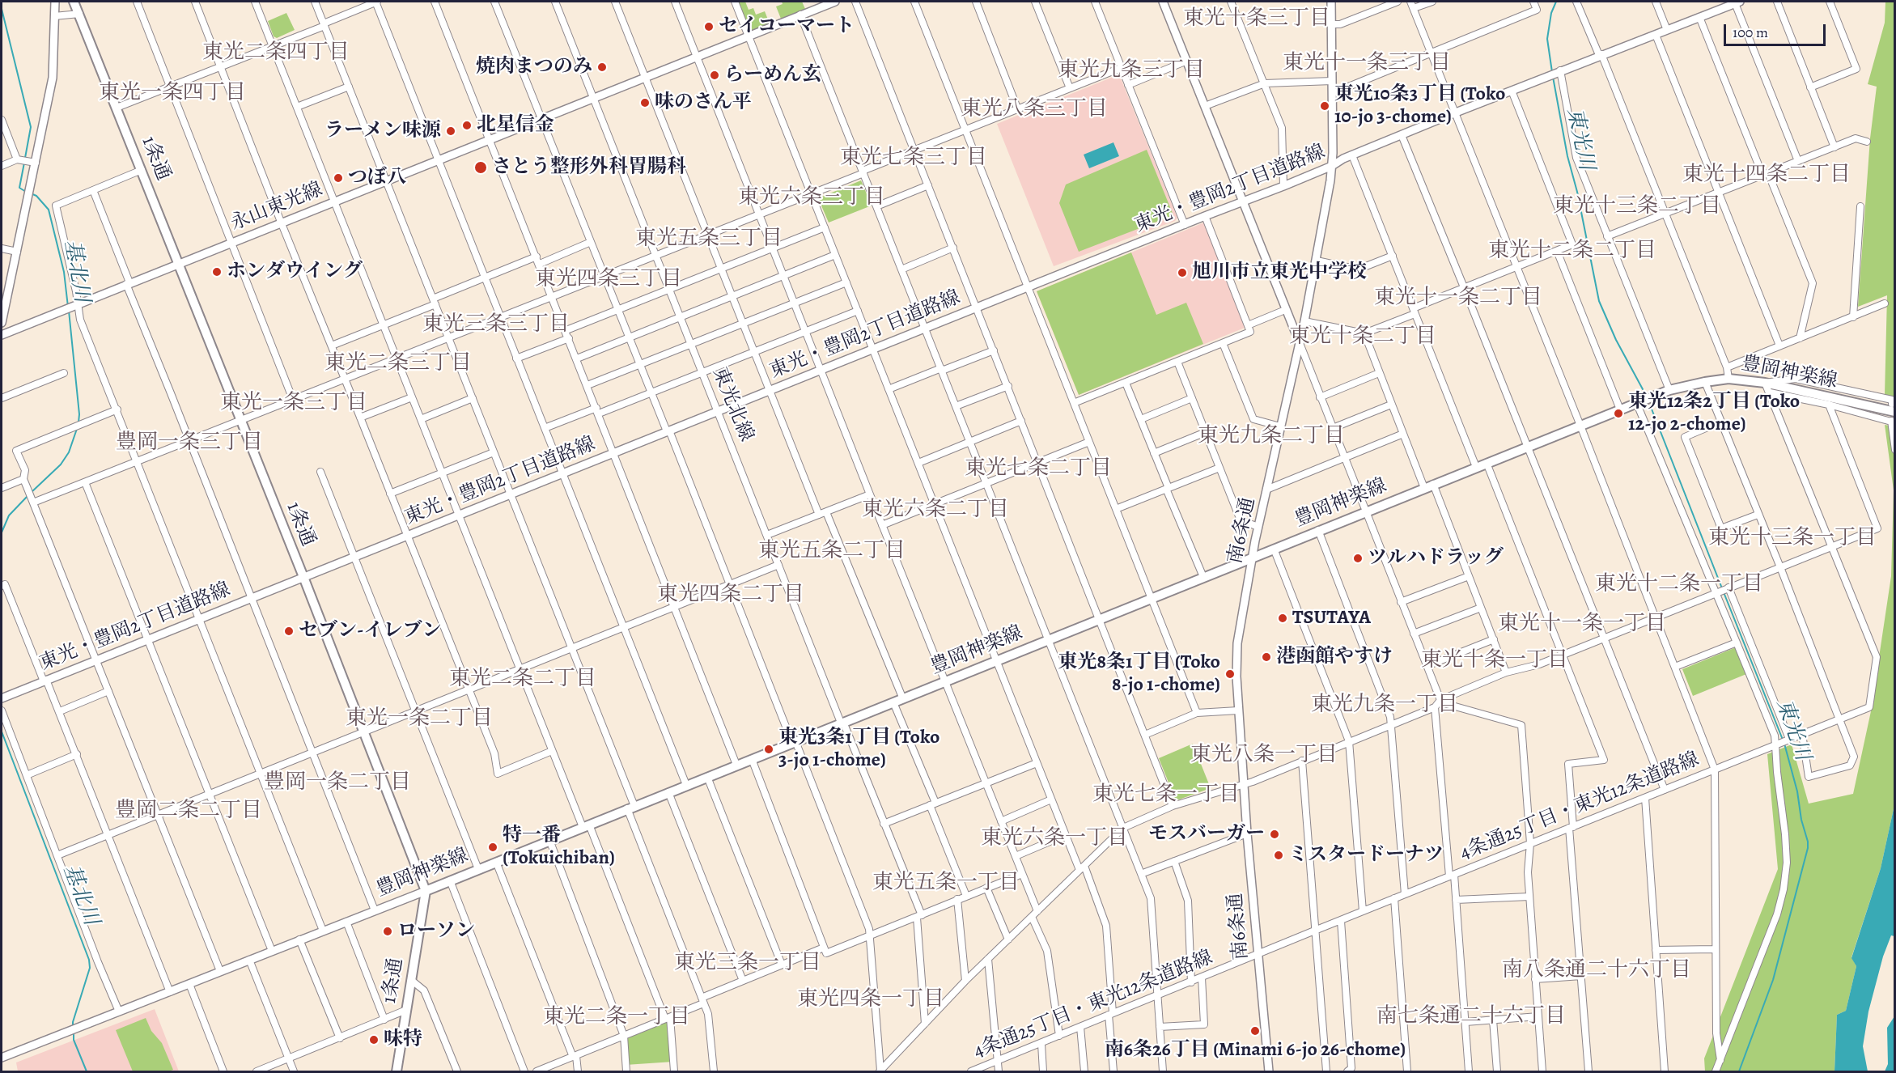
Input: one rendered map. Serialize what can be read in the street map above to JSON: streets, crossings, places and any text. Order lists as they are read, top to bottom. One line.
{"streets":{"main road":["1条通","豊岡神楽線"],"street":["東光・豊岡2丁目道路線","永山東光線","東光北線","南6条通","4条通25丁目・東光12条道路線"]},"crossings":[["1条通","東光・豊岡2丁目道路線"],["1条通","永山東光線"],["1条通","豊岡神楽線"],["東光・豊岡2丁目道路線","東光北線"],["東光・豊岡2丁目道路線","南6条通"],["永山東光線","東光北線"],["豊岡神楽線","東光北線"],["豊岡神楽線","南6条通"],["南6条通","4条通25丁目・東光12条道路線"]],"districts":["東光十条三丁目","東光二条四丁目","東光十一条三丁目","東光九条三丁目","東光一条四丁目","東光八条三丁目","東光七条三丁目","東光十四条二丁目","東光六条三丁目","東光十三条二丁目","東光五条三丁目","東光十二条二丁目","東光四条三丁目","東光十一条二丁目","東光三条三丁目","東光十条二丁目","東光二条三丁目","東光一条三丁目","東光九条二丁目","豊岡一条三丁目","東光七条二丁目","東光六条二丁目","東光十三条一丁目","東光五条二丁目","東光十二条一丁目","東光四条二丁目","東光十一条一丁目","東光十条一丁目","東光二条二丁目","東光九条一丁目","東光一条二丁目","東光八条一丁目","豊岡一条二丁目","東光七条一丁目","豊岡二条二丁目","東光六条一丁目","東光五条一丁目","東光三条一丁目","南八条通二十六丁目","東光四条一丁目","南七条通二十六丁目","東光二条一丁目"],"water":["東光川","基北川"],"places":["セイコーマート","焼肉まつのみ","らーめん玄","味のさん平","東光10条3丁目 (Toko 10-jo 3-chome)","北星信金","ラーメン味源","さとう整形外科胃腸科","つぼ八","ホンダウイング","旭川市立東光中学校","東光12条2丁目 (Toko 12-jo 2-chome)","ツルハドラッグ","TSUTAYA","セブン-イレブン","港函館やすけ","東光8条1丁目 (Toko 8-jo 1-chome)","東光3条1丁目 (Toko 3-jo 1-chome)","モスバーガー","特一番 (Tokuichiban)","ミスタードーナツ","ローソン","南6条26丁目 (Minami 6-jo 26-chome)","味特"],"scale_bar":"100 m"}
